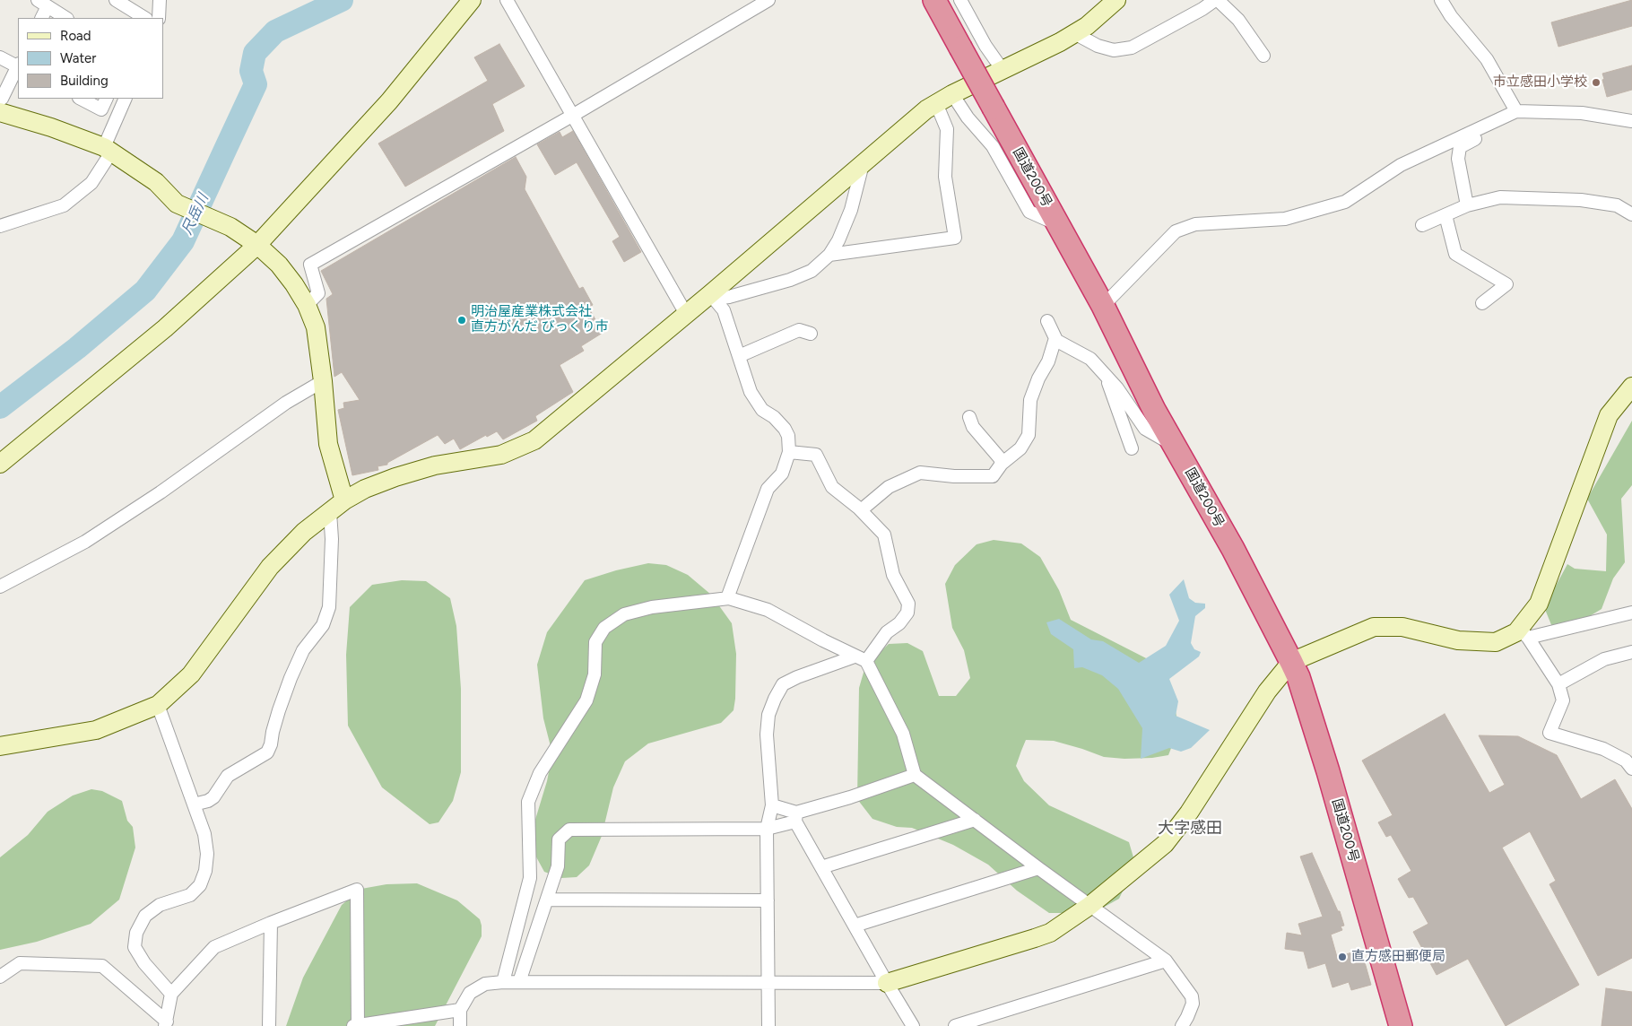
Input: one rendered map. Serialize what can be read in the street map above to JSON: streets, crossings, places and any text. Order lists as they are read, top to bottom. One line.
{"streets":{"highway":["国道200号"]},"districts":["大字感田"],"water":["尺岳川"],"places":["市立感田小学校","明治屋産業株式会社 直方がんだ びっくり市","直方感田郵便局"],"legend":["Road","Water","Building"]}
